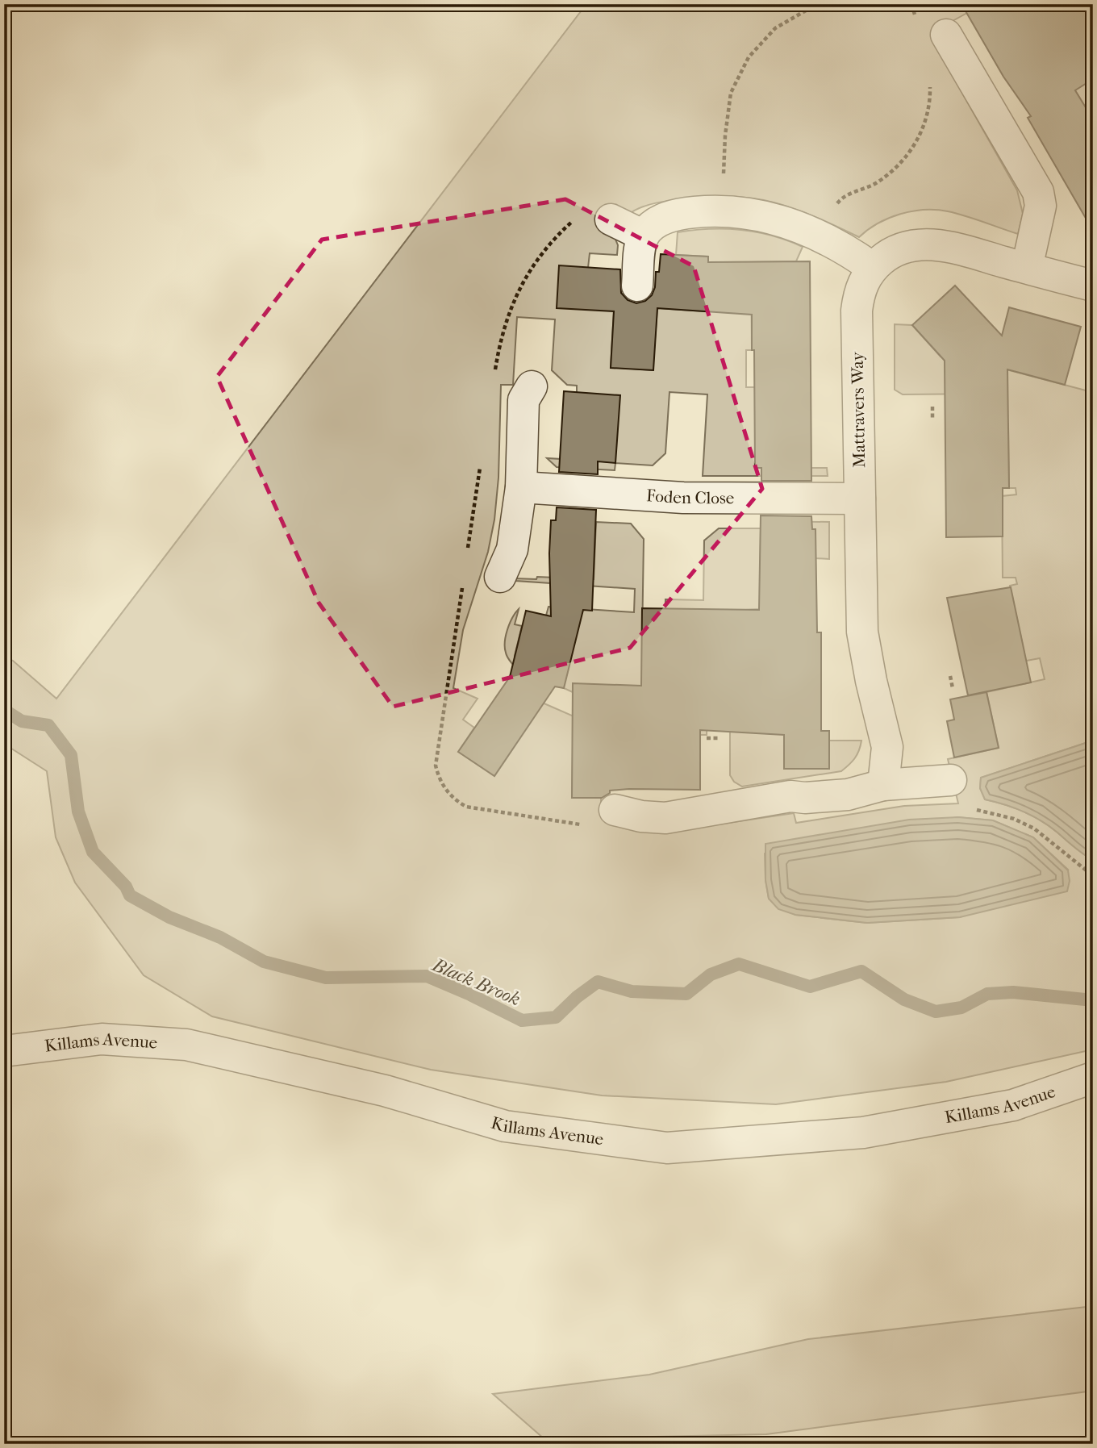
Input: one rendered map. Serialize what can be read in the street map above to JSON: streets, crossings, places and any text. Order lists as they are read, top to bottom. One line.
{"streets":{"street":["Mattravers Way","Foden Close","Killams Avenue"]},"crossings":[["Mattravers Way","Foden Close"]],"water":["Black Brook"]}
